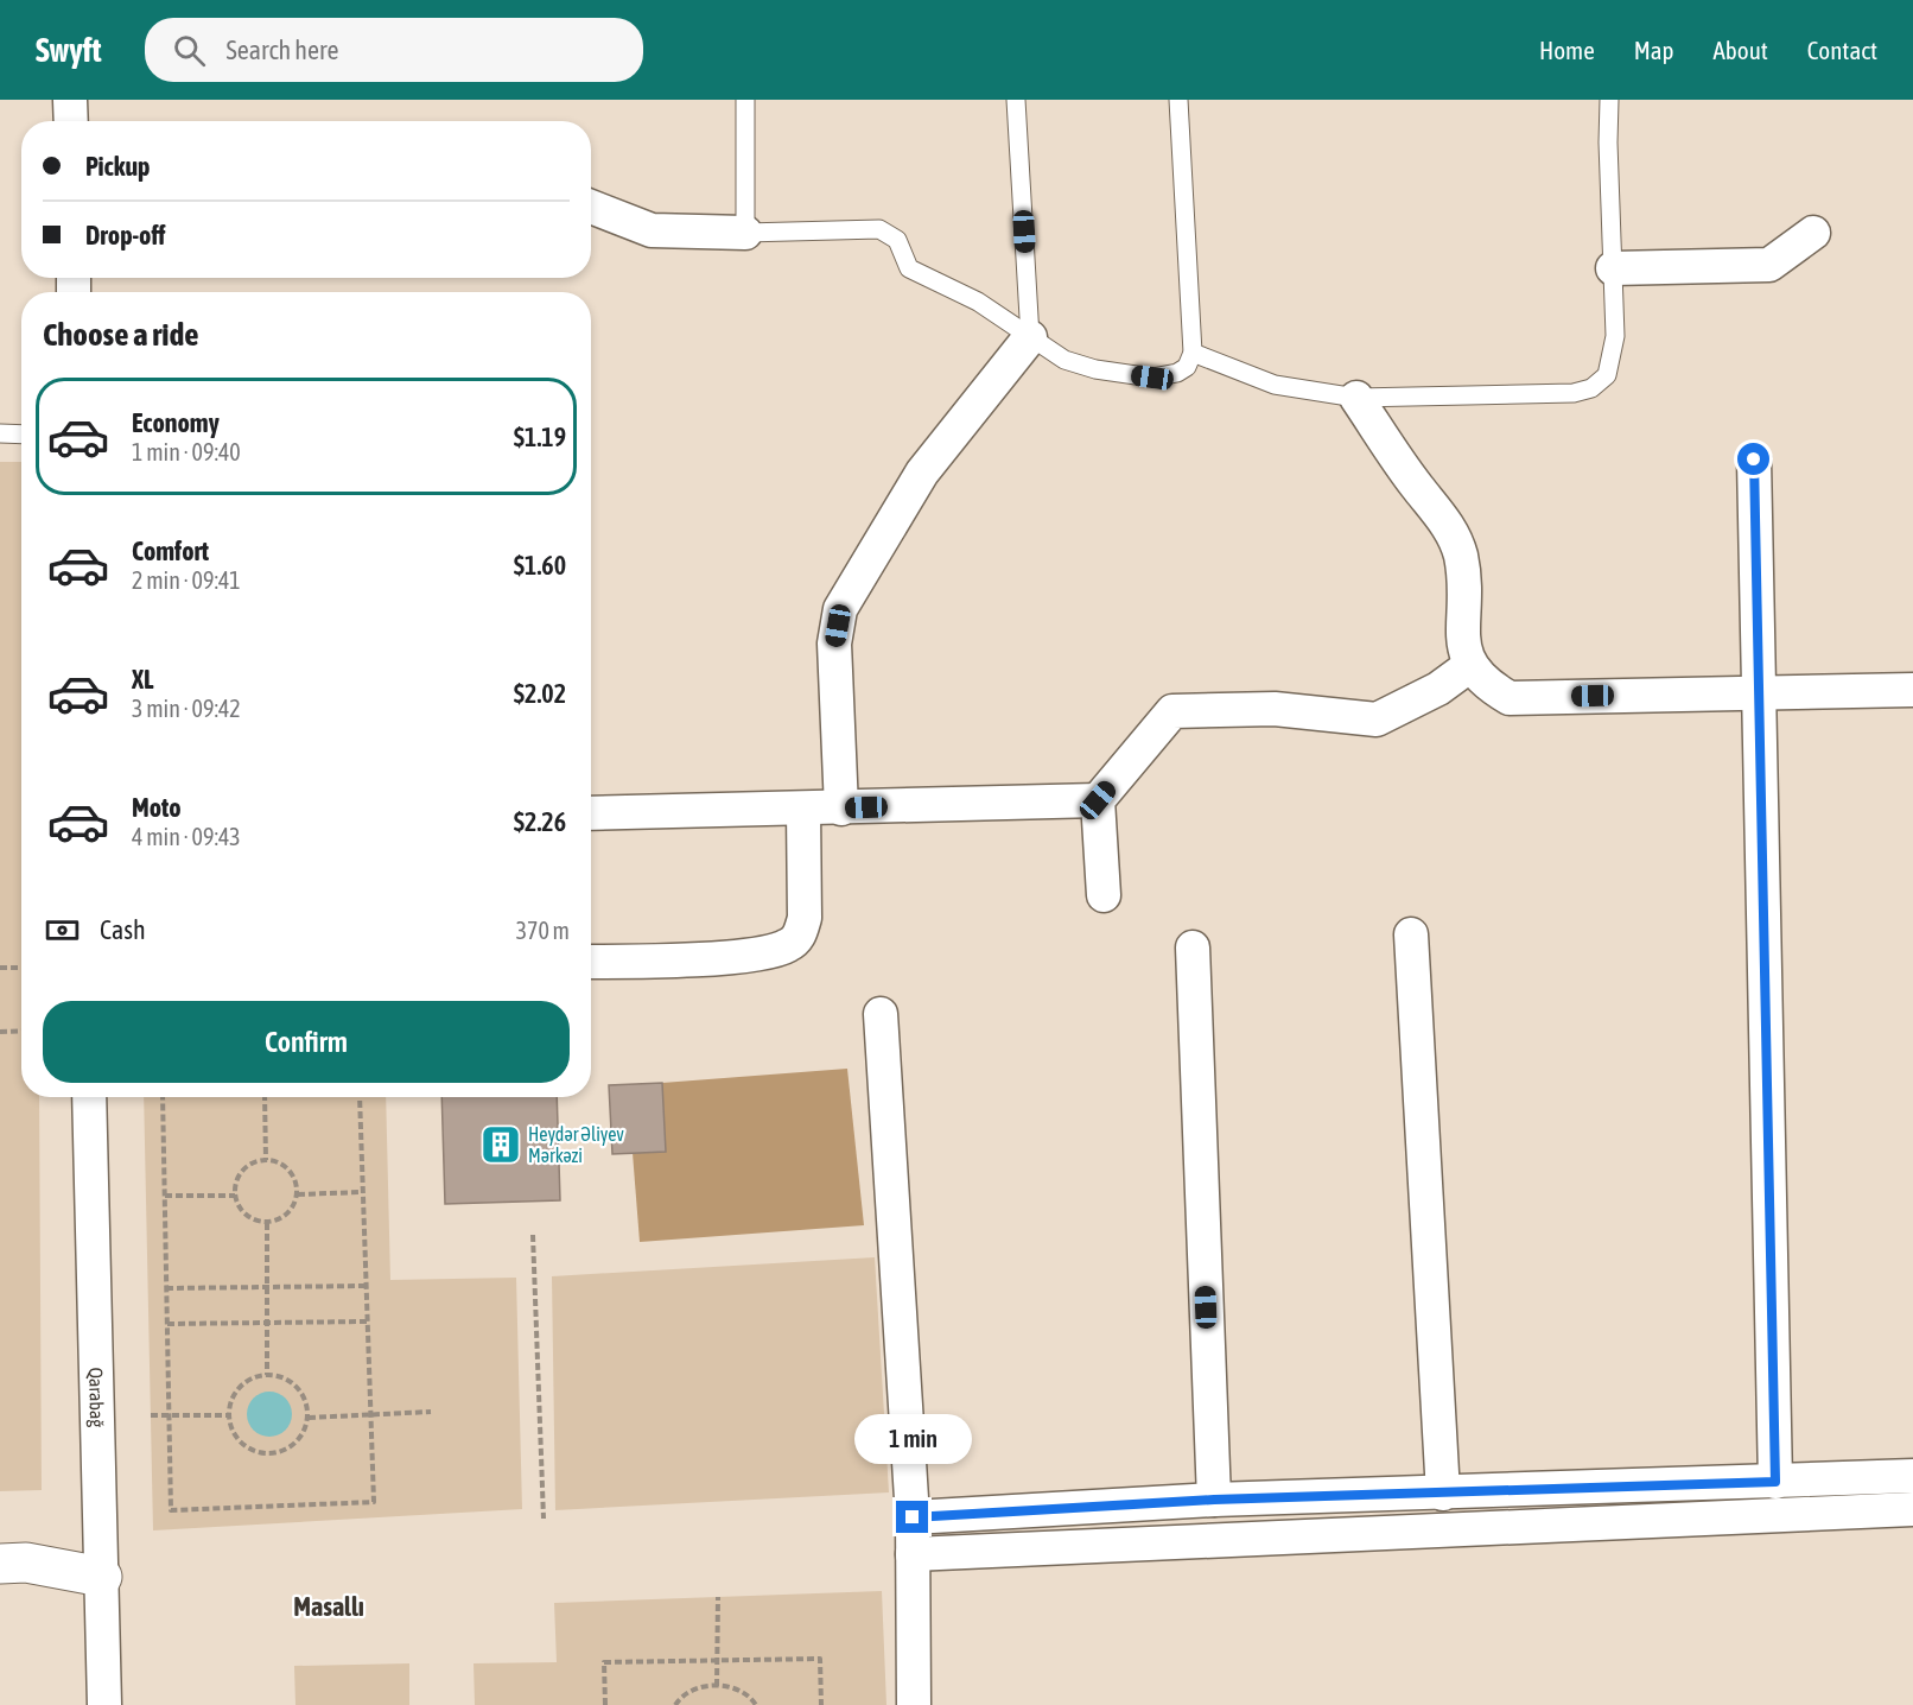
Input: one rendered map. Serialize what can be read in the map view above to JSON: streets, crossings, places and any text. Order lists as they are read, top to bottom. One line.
{"streets":{"street":["Qarabağ"]},"districts":["Masallı"],"places":{"building":["Heydər Əliyev Mərkəzi"]},"page":{"header":"Swyft","search":"Search here","nav":["Home","Map","About","Contact"],"banner":["Pickup","Drop-off"],"heading":"Choose a ride","list":[{"name":"Economy","note":"1 min · 09:40","value":"$1.19"},{"name":"Comfort","note":"2 min · 09:41","value":"$1.60"},{"name":"XL","note":"3 min · 09:42","value":"$2.02"},{"name":"Moto","note":"4 min · 09:43","value":"$2.26"}],"pay":["Cash","370 m"],"buttons":"Confirm","bubble":"1 min"}}
